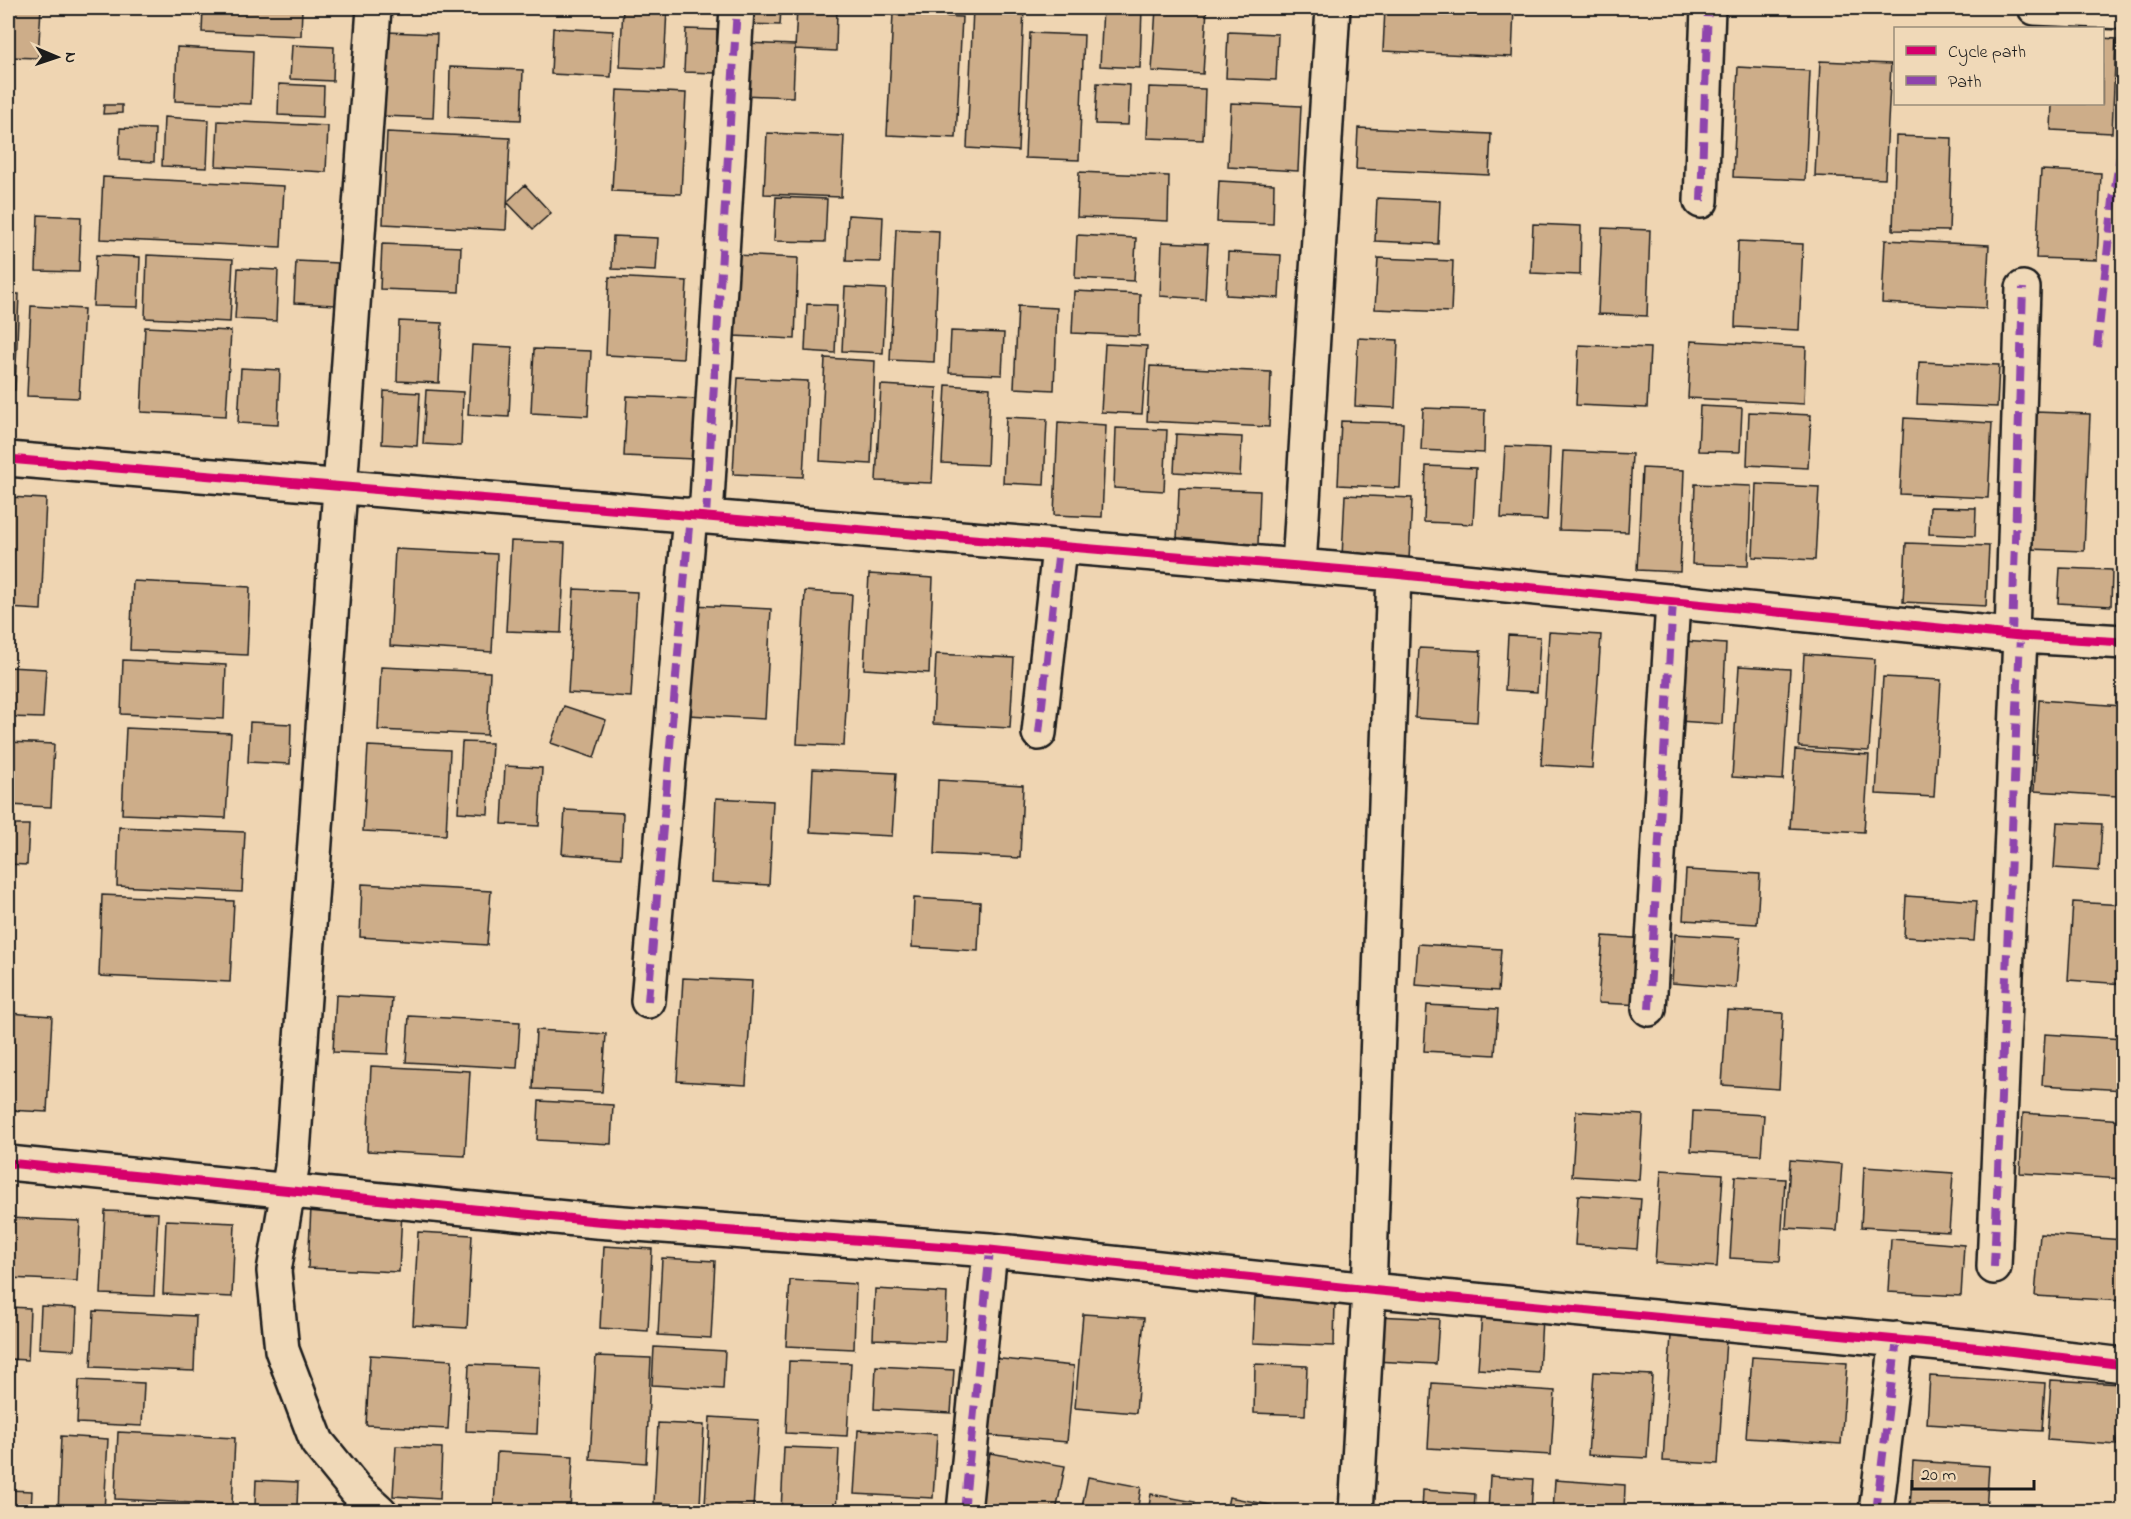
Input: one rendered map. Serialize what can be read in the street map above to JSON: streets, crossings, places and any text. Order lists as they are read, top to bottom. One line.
{"legend":["Cycle path","Path"],"scale_bar":"20 m","north":"right"}
